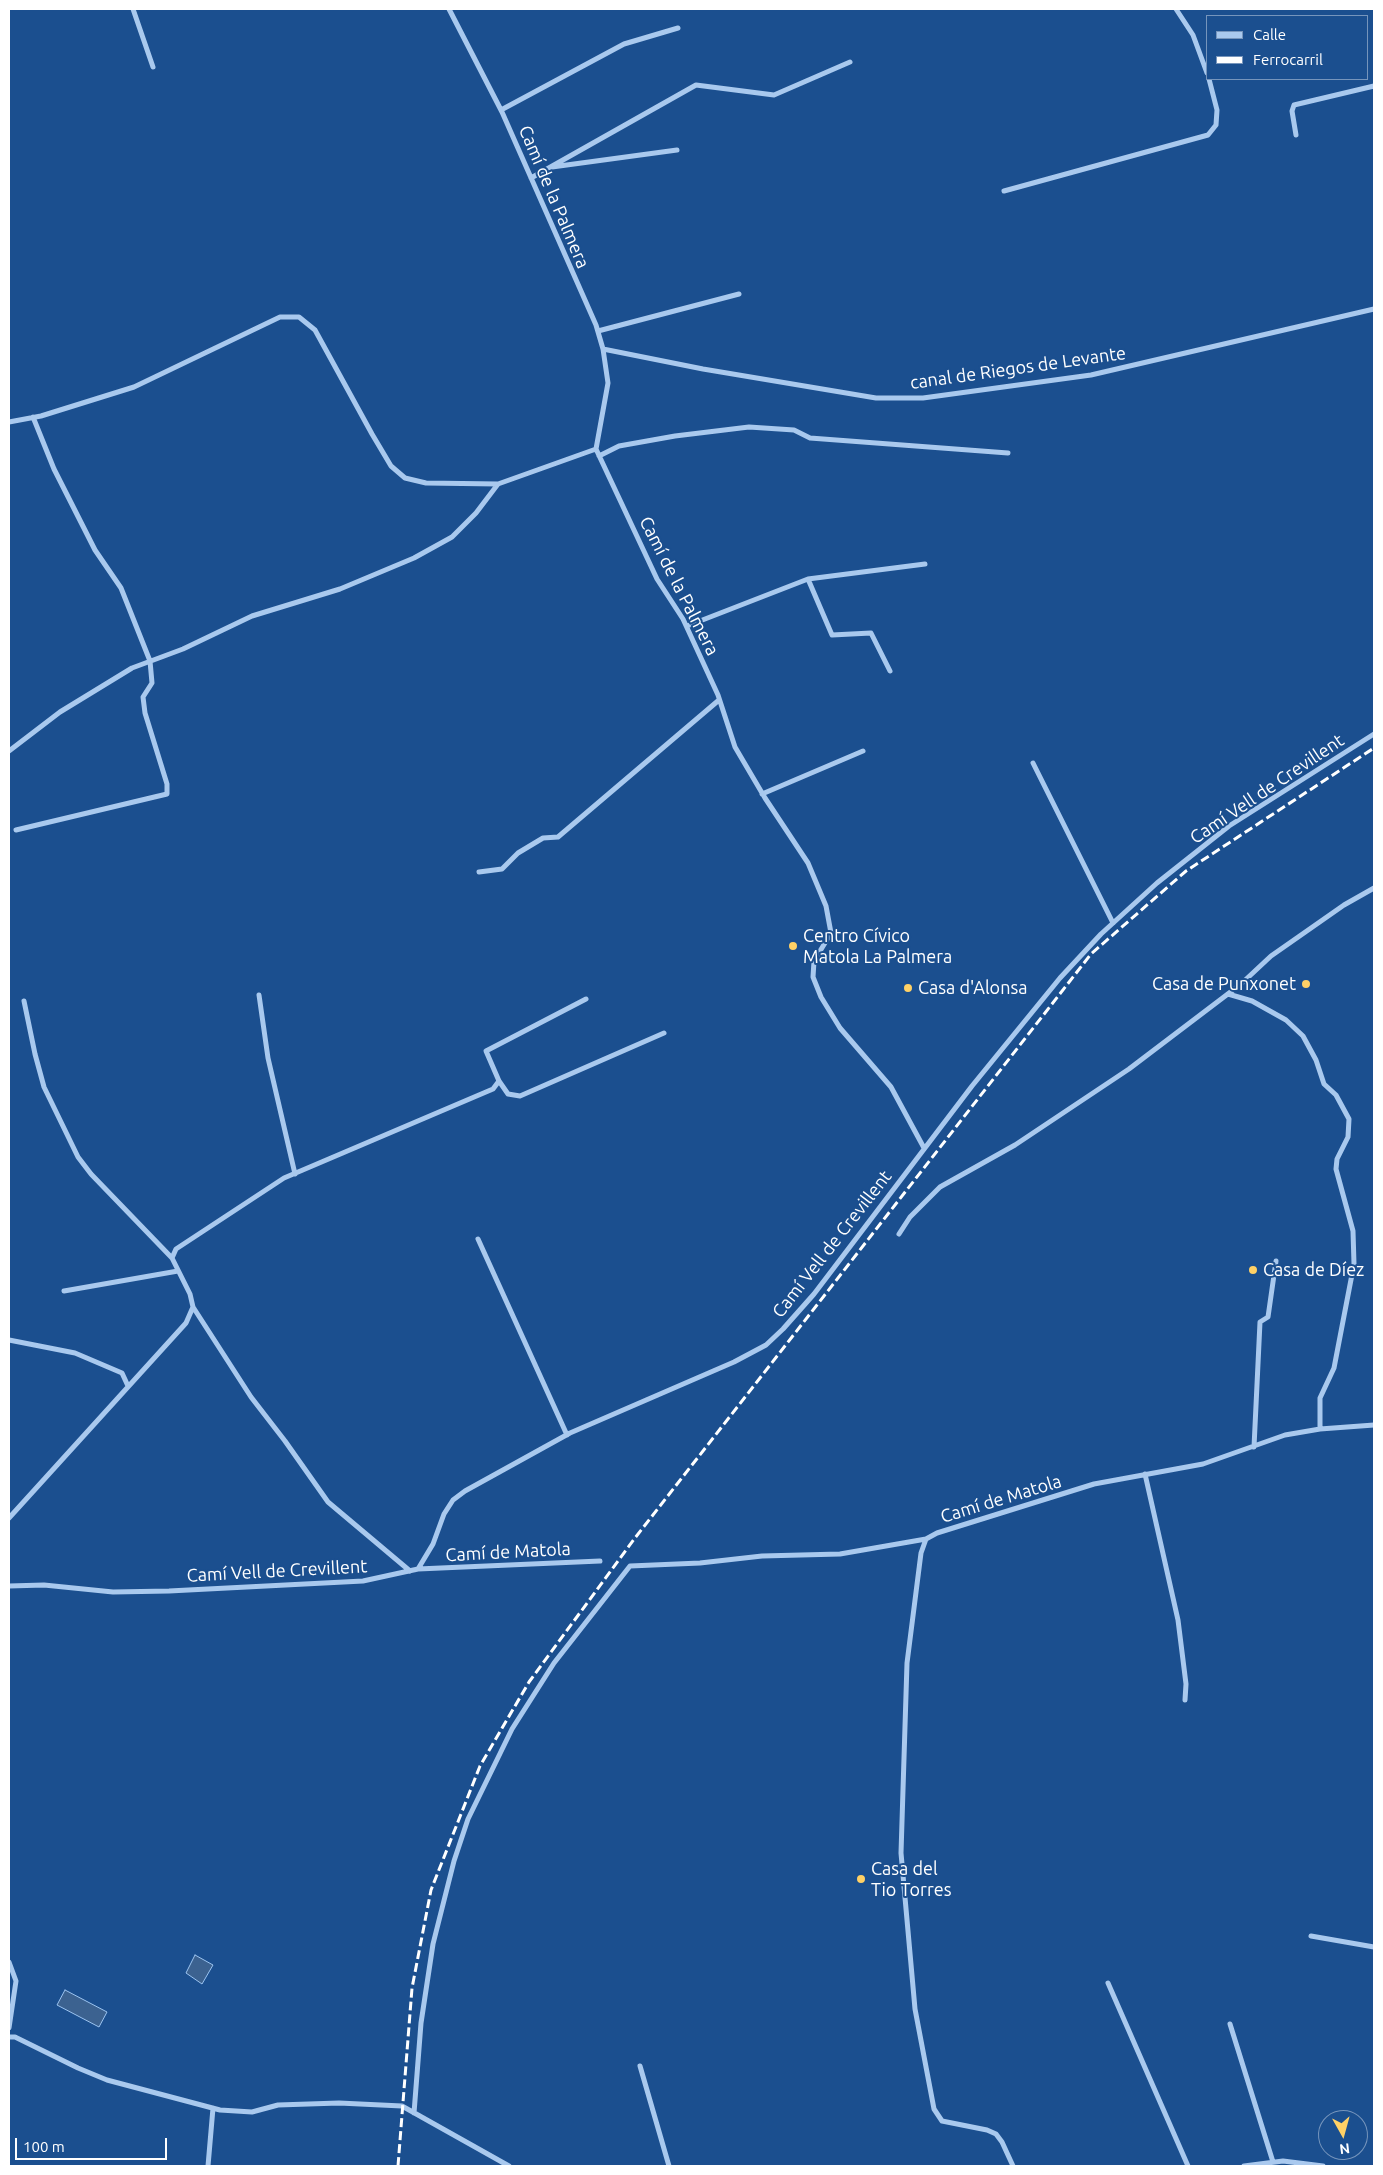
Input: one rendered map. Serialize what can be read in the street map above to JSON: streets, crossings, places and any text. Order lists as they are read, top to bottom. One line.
{"streets":{"street":["Camí de la Palmera","canal de Riegos de Levante","Camí Vell de Crevillent","Camí de Matola"]},"crossings":[["Camí de la Palmera","canal de Riegos de Levante"],["Camí de la Palmera","Camí Vell de Crevillent"],["Camí Vell de Crevillent","Camí de Matola"]],"places":["Centro Cívico Matola La Palmera","Casa de Punxonet","Casa d'Alonsa","Casa de Díez","Casa del Tio Torres"],"legend":["Calle","Ferrocarril"],"scale_bar":"100 m","north":"bottom"}
